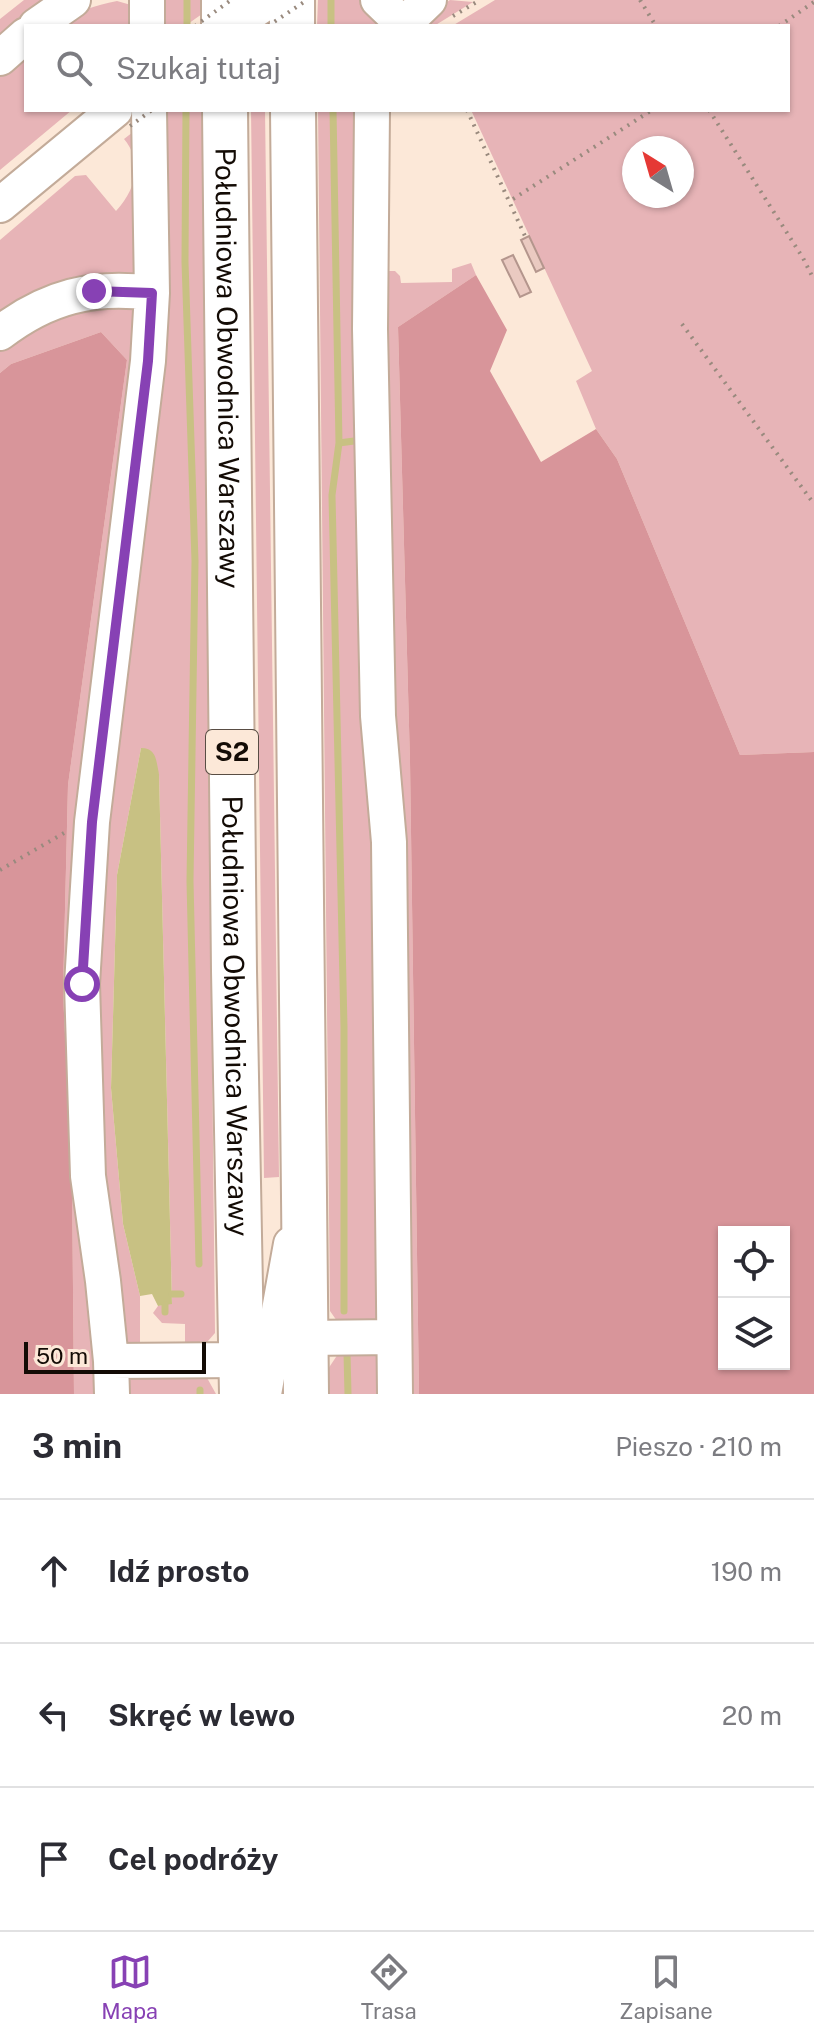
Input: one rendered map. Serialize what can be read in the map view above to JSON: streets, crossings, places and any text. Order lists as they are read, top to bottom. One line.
{"streets":{"highway":["Południowa Obwodnica Warszawy","S2"]},"scale_bar":"50 m","north":"top left","page":{"search":"Szukaj tutaj","scale":"50 m","heading":["3 min","Pieszo · 210 m"],"list":[["Idź prosto","190 m"],["Skręć w lewo","20 m"],"Cel podróży"],"nav":["Mapa","Trasa","Zapisane"]}}
